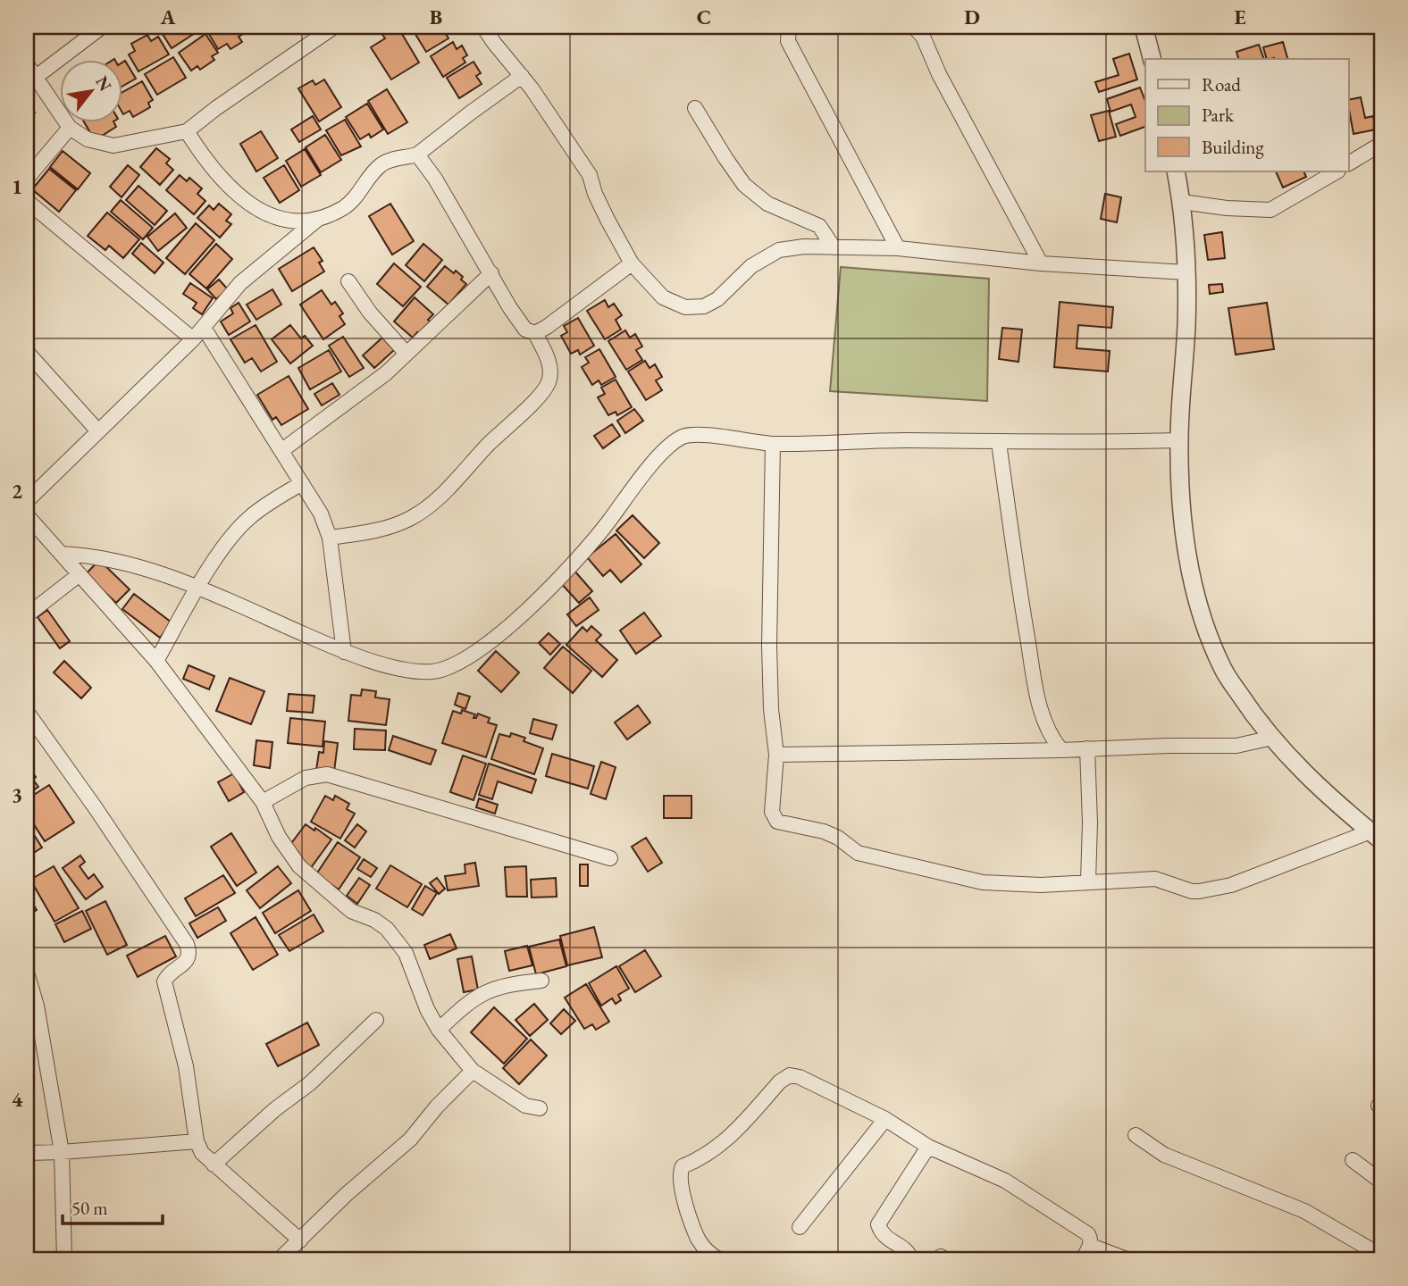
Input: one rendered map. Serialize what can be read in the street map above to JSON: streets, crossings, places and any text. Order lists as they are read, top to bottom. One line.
{"legend":["Road","Park","Building"],"scale_bar":"50 m","north":"top right","grid":{"columns":["A","B","C","D","E"],"rows":["1","2","3","4"]}}
